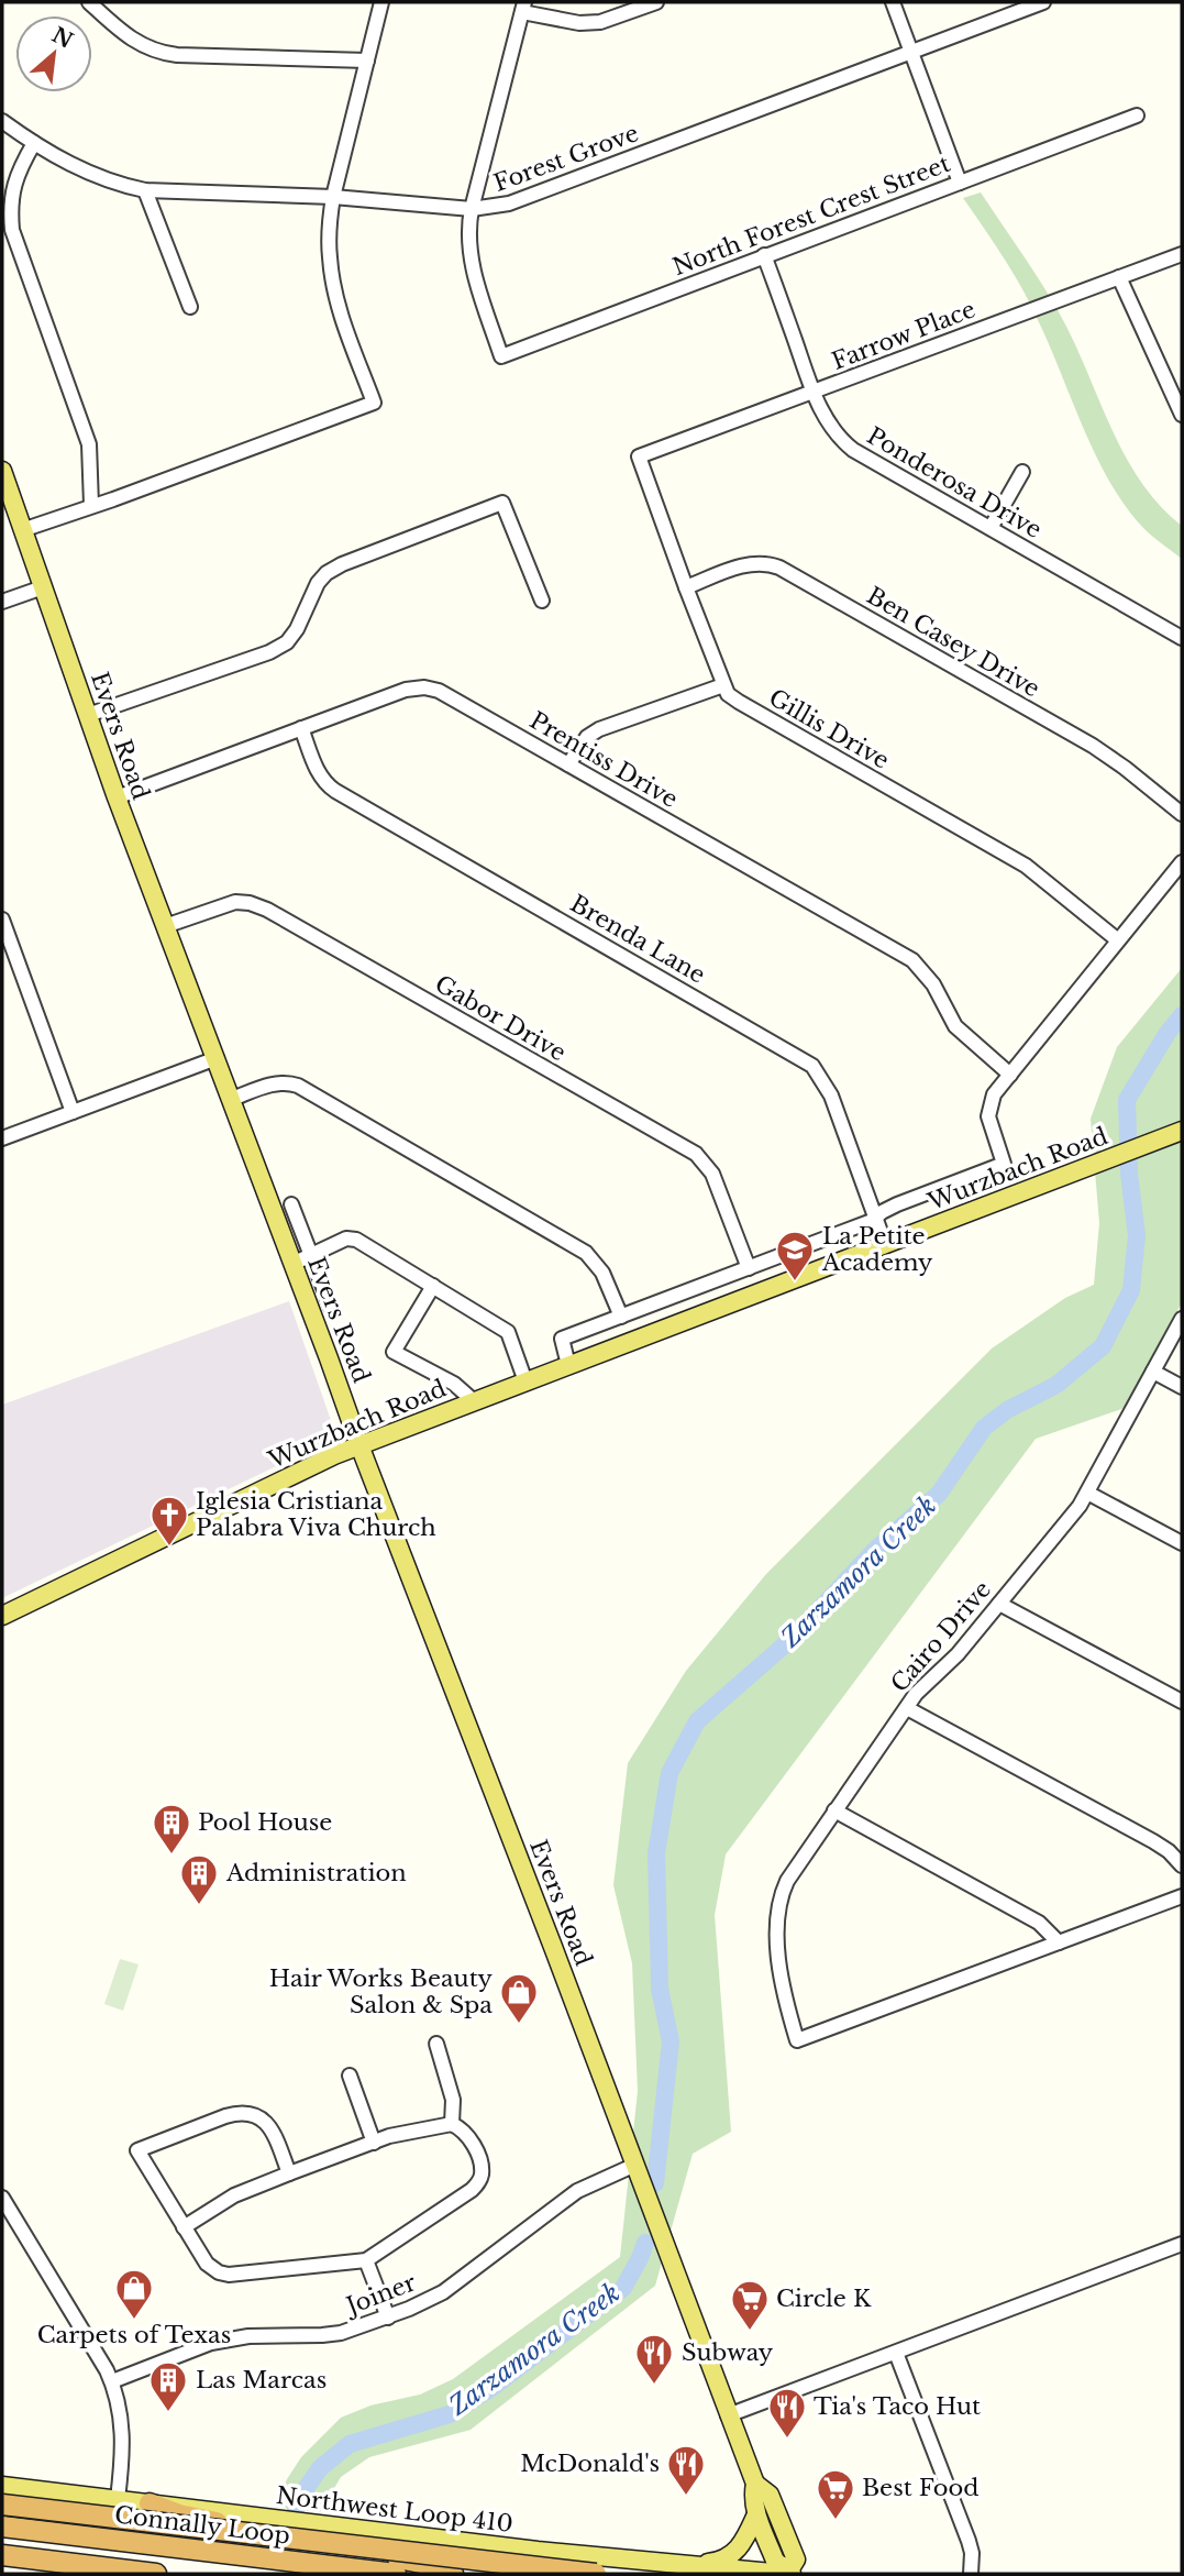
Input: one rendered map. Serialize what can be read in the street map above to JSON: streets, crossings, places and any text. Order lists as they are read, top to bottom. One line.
{"streets":{"highway":["Connally Loop"],"main road":["Evers Road","Wurzbach Road","Northwest Loop 410"],"street":["Forest Grove","North Forest Crest Street","Farrow Place","Ponderosa Drive","Ben Casey Drive","Gillis Drive","Prentiss Drive","Brenda Lane","Gabor Drive","Cairo Drive","Joiner"]},"crossings":[["Forest Grove","North Forest Crest Street"],["North Forest Crest Street","Ponderosa Drive"],["Farrow Place","Ponderosa Drive"],["Farrow Place","Gillis Drive"],["Ben Casey Drive","Gillis Drive"],["Evers Road","Prentiss Drive"],["Evers Road","Gabor Drive"],["Evers Road","Wurzbach Road"],["Evers Road","Joiner"],["Evers Road","Northwest Loop 410"],["Prentiss Drive","Brenda Lane"],["Prentiss Drive","Wurzbach Road"],["Brenda Lane","Wurzbach Road"],["Gabor Drive","Wurzbach Road"]],"water":["Zarzamora Creek"],"places":{"school or university":["La Petite Academy"],"church":["Iglesia Cristiana Palabra Viva Church"],"building":["Pool House","Administration","Las Marcas"],"shop":["Hair Works Beauty Salon & Spa","Carpets of Texas"],"supermarket":["Circle K","Best Food"],"restaurant":["Subway","Tia's Taco Hut","McDonald's"]},"north":"top right"}
